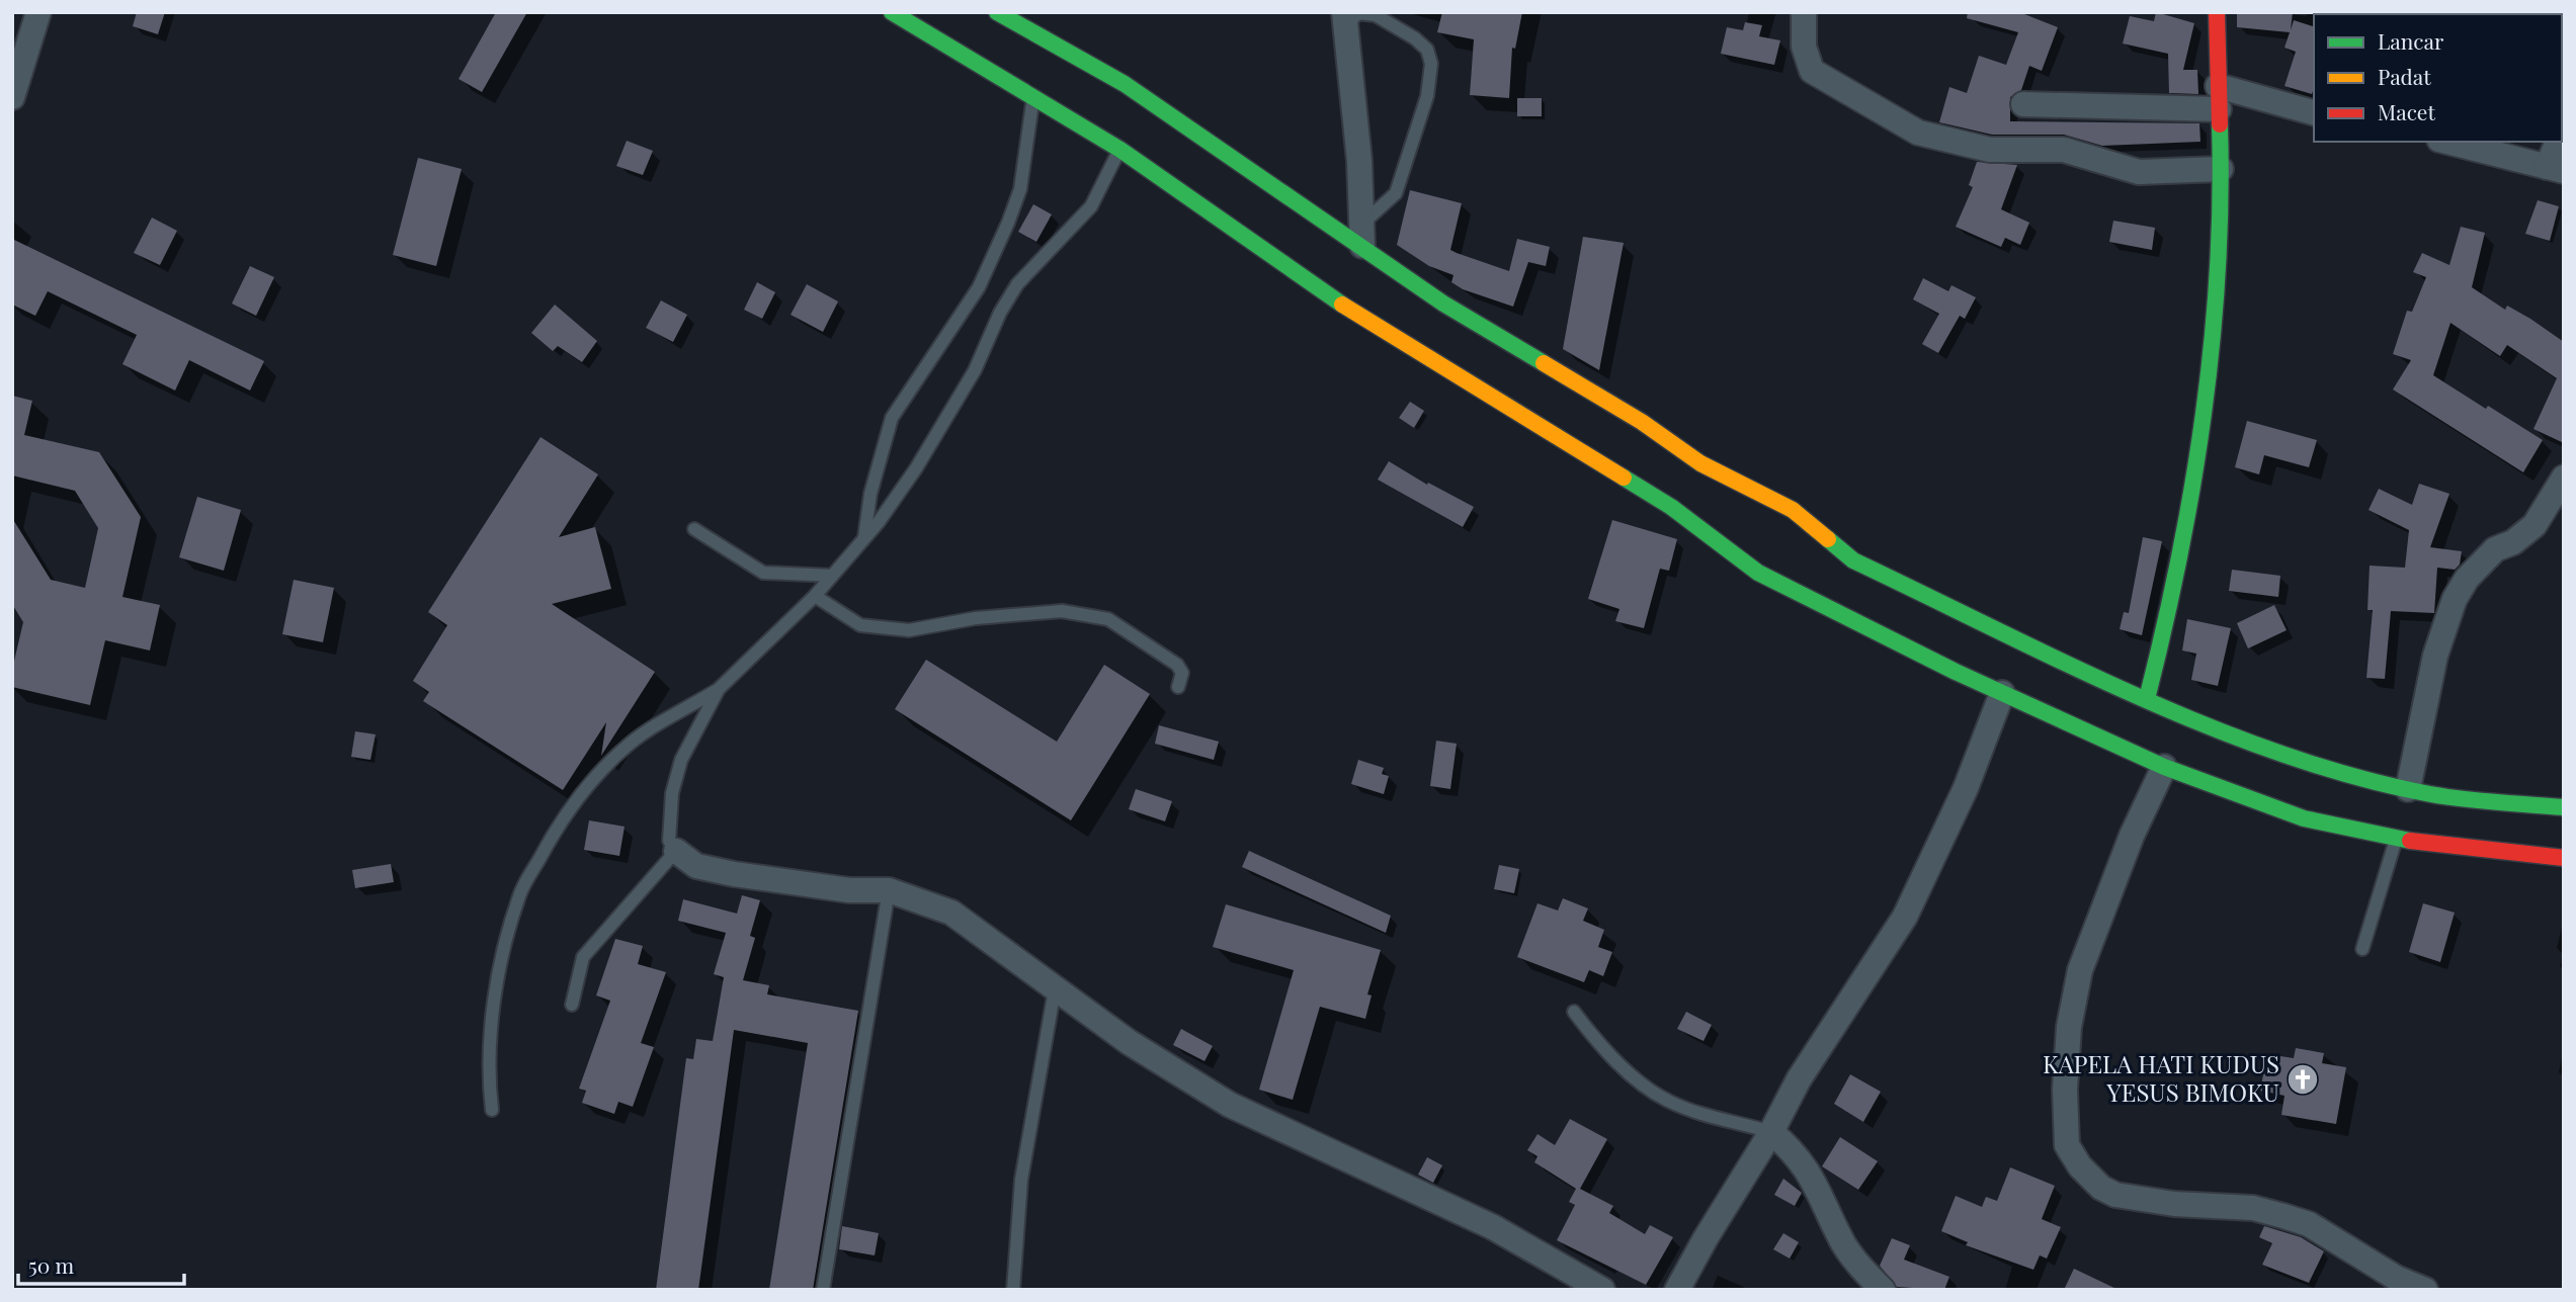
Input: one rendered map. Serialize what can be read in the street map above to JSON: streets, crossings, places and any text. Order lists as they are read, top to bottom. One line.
{"places":{"church":["KAPELA HATI KUDUS YESUS BIMOKU"]},"legend":["Lancar","Padat","Macet"],"scale_bar":"50 m"}
